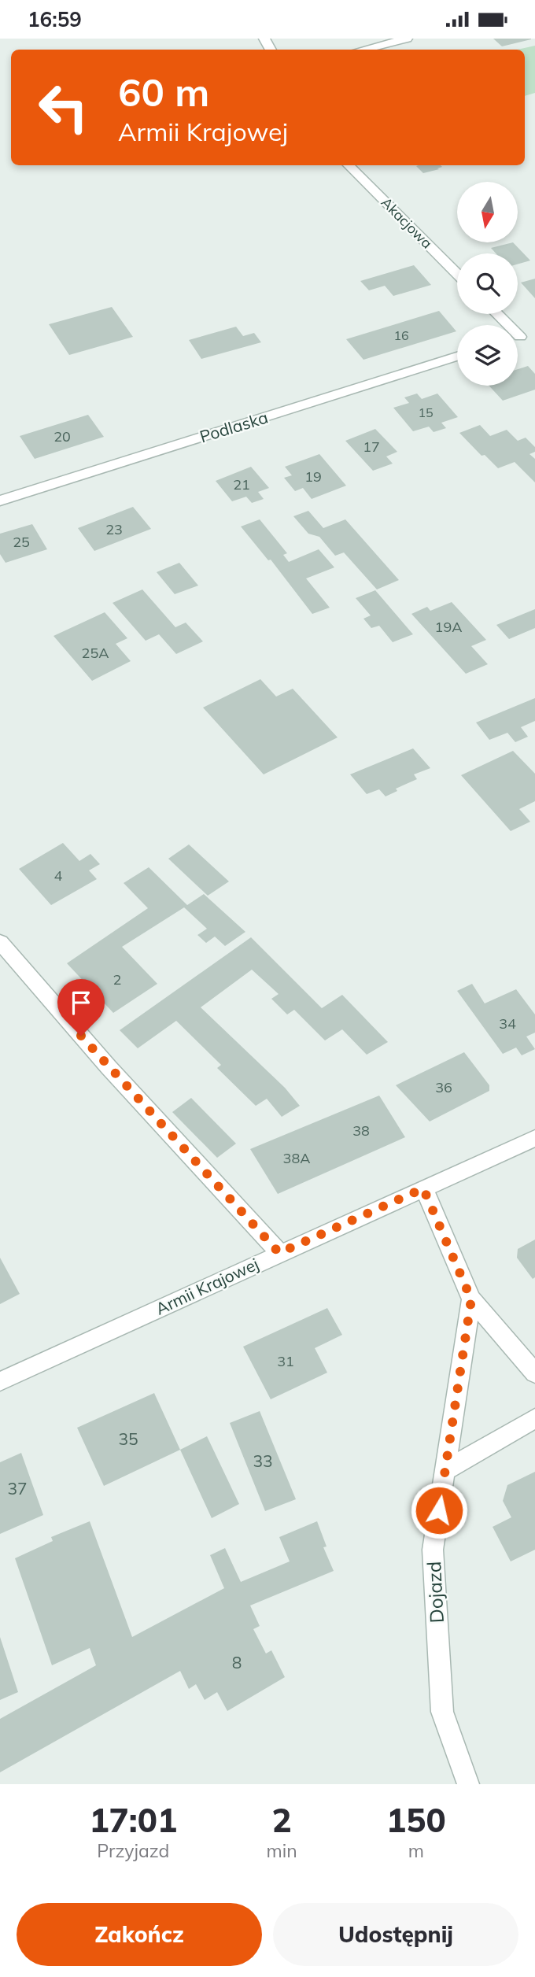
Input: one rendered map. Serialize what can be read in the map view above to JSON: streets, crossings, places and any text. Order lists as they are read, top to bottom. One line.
{"streets":{"street":["Akacjowa","Podlaska","Armii Krajowej","Dojazd"]},"house_numbers":["16","15","20","17","19","21","23","25","19A","25A","4","2","34","36","38","38A","31","35","33","37","8"],"north":"bottom","page":{"status":"16:59","turn":["60 m","Armii Krajowej"],"eta":["17:01","Przyjazd","2","min","150","m"],"buttons":["Zakończ","Udostępnij"]}}
